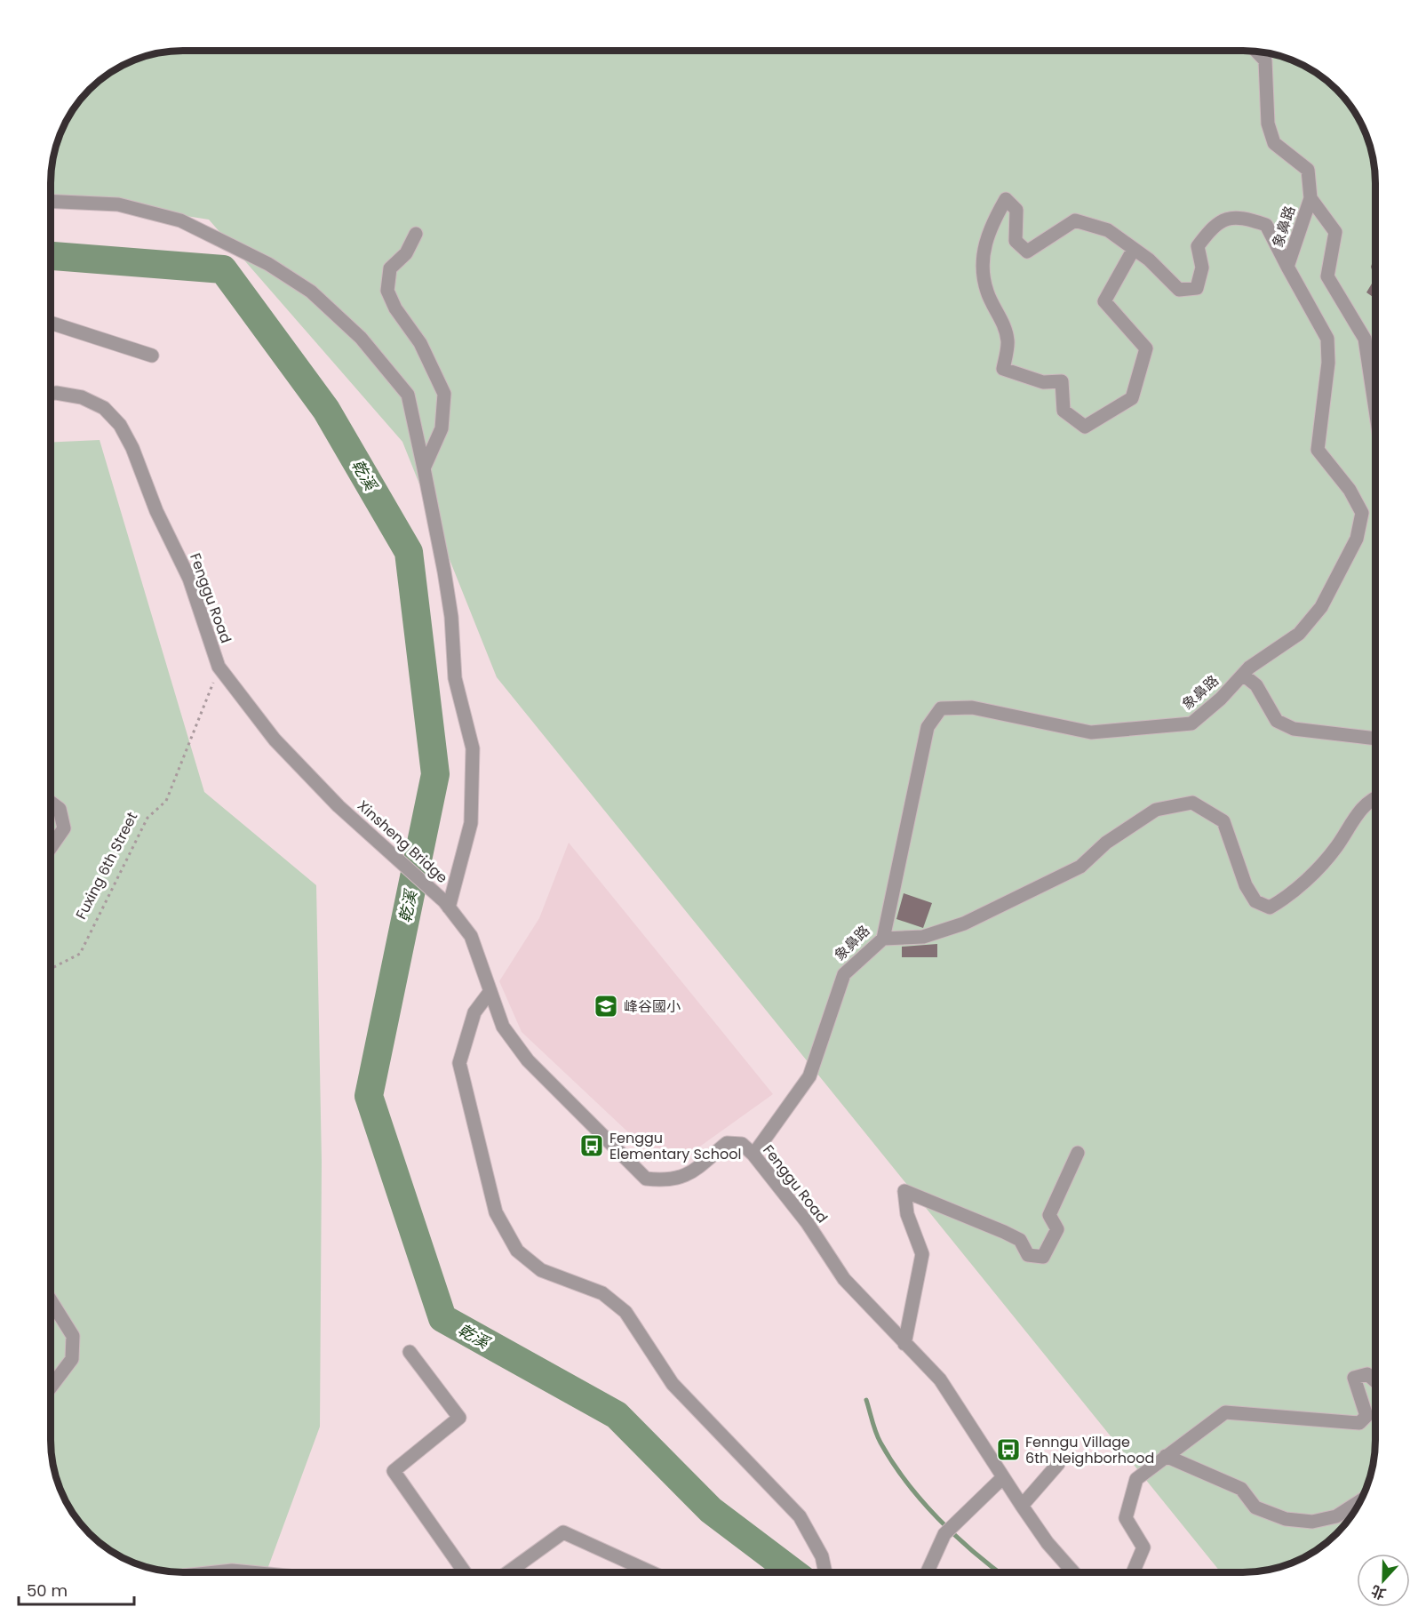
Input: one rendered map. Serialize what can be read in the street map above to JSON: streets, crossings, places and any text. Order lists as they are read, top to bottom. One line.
{"streets":{"street":["象鼻路","Fenggu Road","Xinsheng Bridge"],"path":["Fuxing 6th Street"]},"crossings":[["象鼻路","Fenggu Road"],["Fenggu Road","Xinsheng Bridge"],["Fenggu Road","Fuxing 6th Street"]],"water":["乾溪"],"places":{"school or university":["峰谷國小"],"bus stop":["Fenggu Elementary School","Fenngu Village 6th Neighborhood"]},"scale_bar":"50 m","north":"bottom"}
